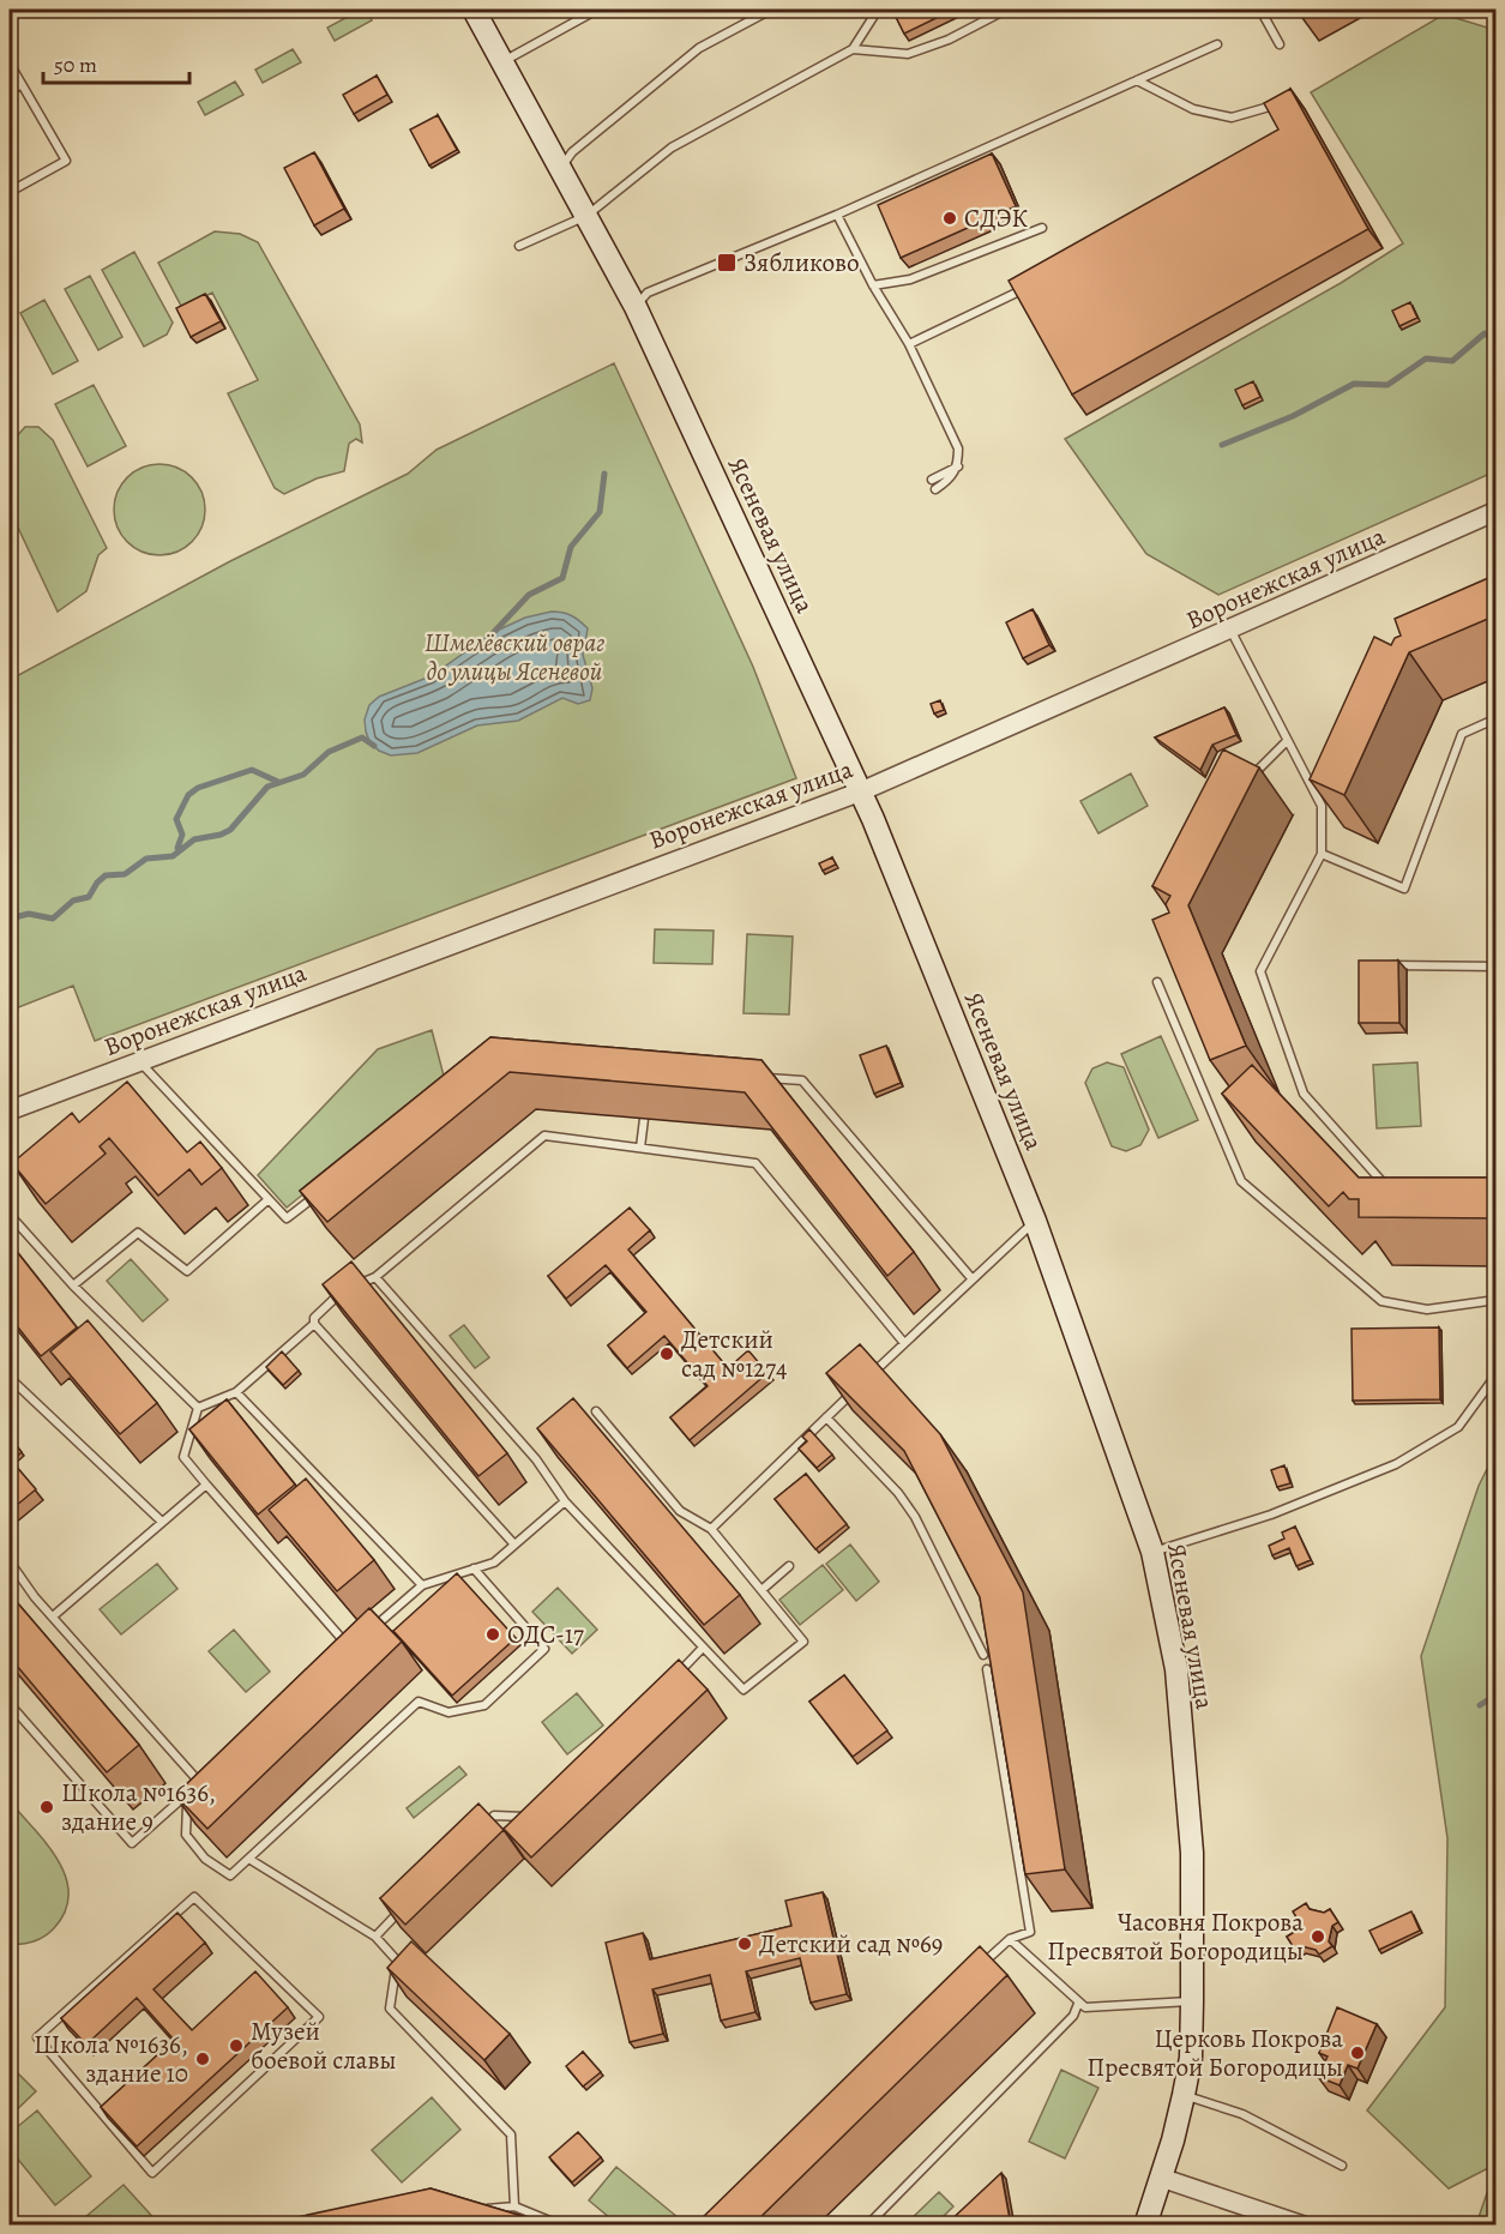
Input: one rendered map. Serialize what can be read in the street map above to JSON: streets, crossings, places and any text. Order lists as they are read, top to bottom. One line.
{"streets":{"main road":["Ясеневая улица"],"street":["Воронежская улица"]},"crossings":[["Ясеневая улица","Воронежская улица"]],"parks":["Шмелёвский овраг до улицы Ясеневой"],"places":{"other":["СДЭК","Детский сад №1274","ОДС-17","Школа №1636, здание 9","Часовня Покрова Пресвятой Богородицы","Детский сад №69","Музей боевой славы","Церковь Покрова Пресвятой Богородицы","Школа №1636, здание 10"],"transit":["Зябликово"]},"scale_bar":"50 m"}
